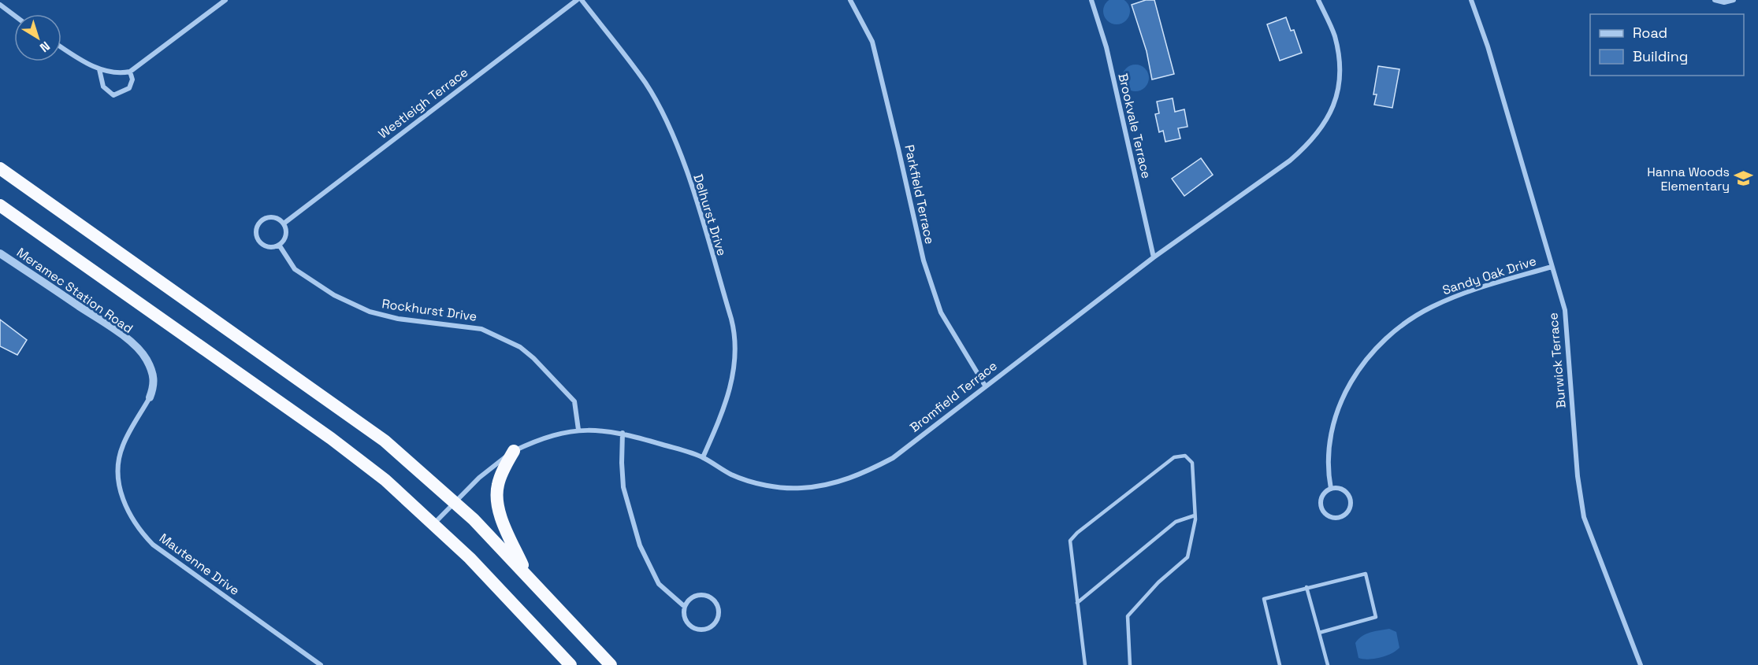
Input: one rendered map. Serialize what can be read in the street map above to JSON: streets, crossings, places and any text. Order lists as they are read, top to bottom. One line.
{"streets":{"street":["Westleigh Terrace","Brookvale Terrace","Parkfield Terrace","Delhurst Drive","Sandy Oak Drive","Meramec Station Road","Rockhurst Drive","Burwick Terrace","Bromfield Terrace","Mautenne Drive"]},"crossings":[["Westleigh Terrace","Rockhurst Drive"],["Brookvale Terrace","Bromfield Terrace"],["Parkfield Terrace","Bromfield Terrace"],["Delhurst Drive","Bromfield Terrace"],["Sandy Oak Drive","Burwick Terrace"],["Meramec Station Road","Mautenne Drive"],["Rockhurst Drive","Bromfield Terrace"]],"places":{"school or university":["Hanna Woods Elementary"]},"legend":["Road","Building"],"north":"bottom right"}
